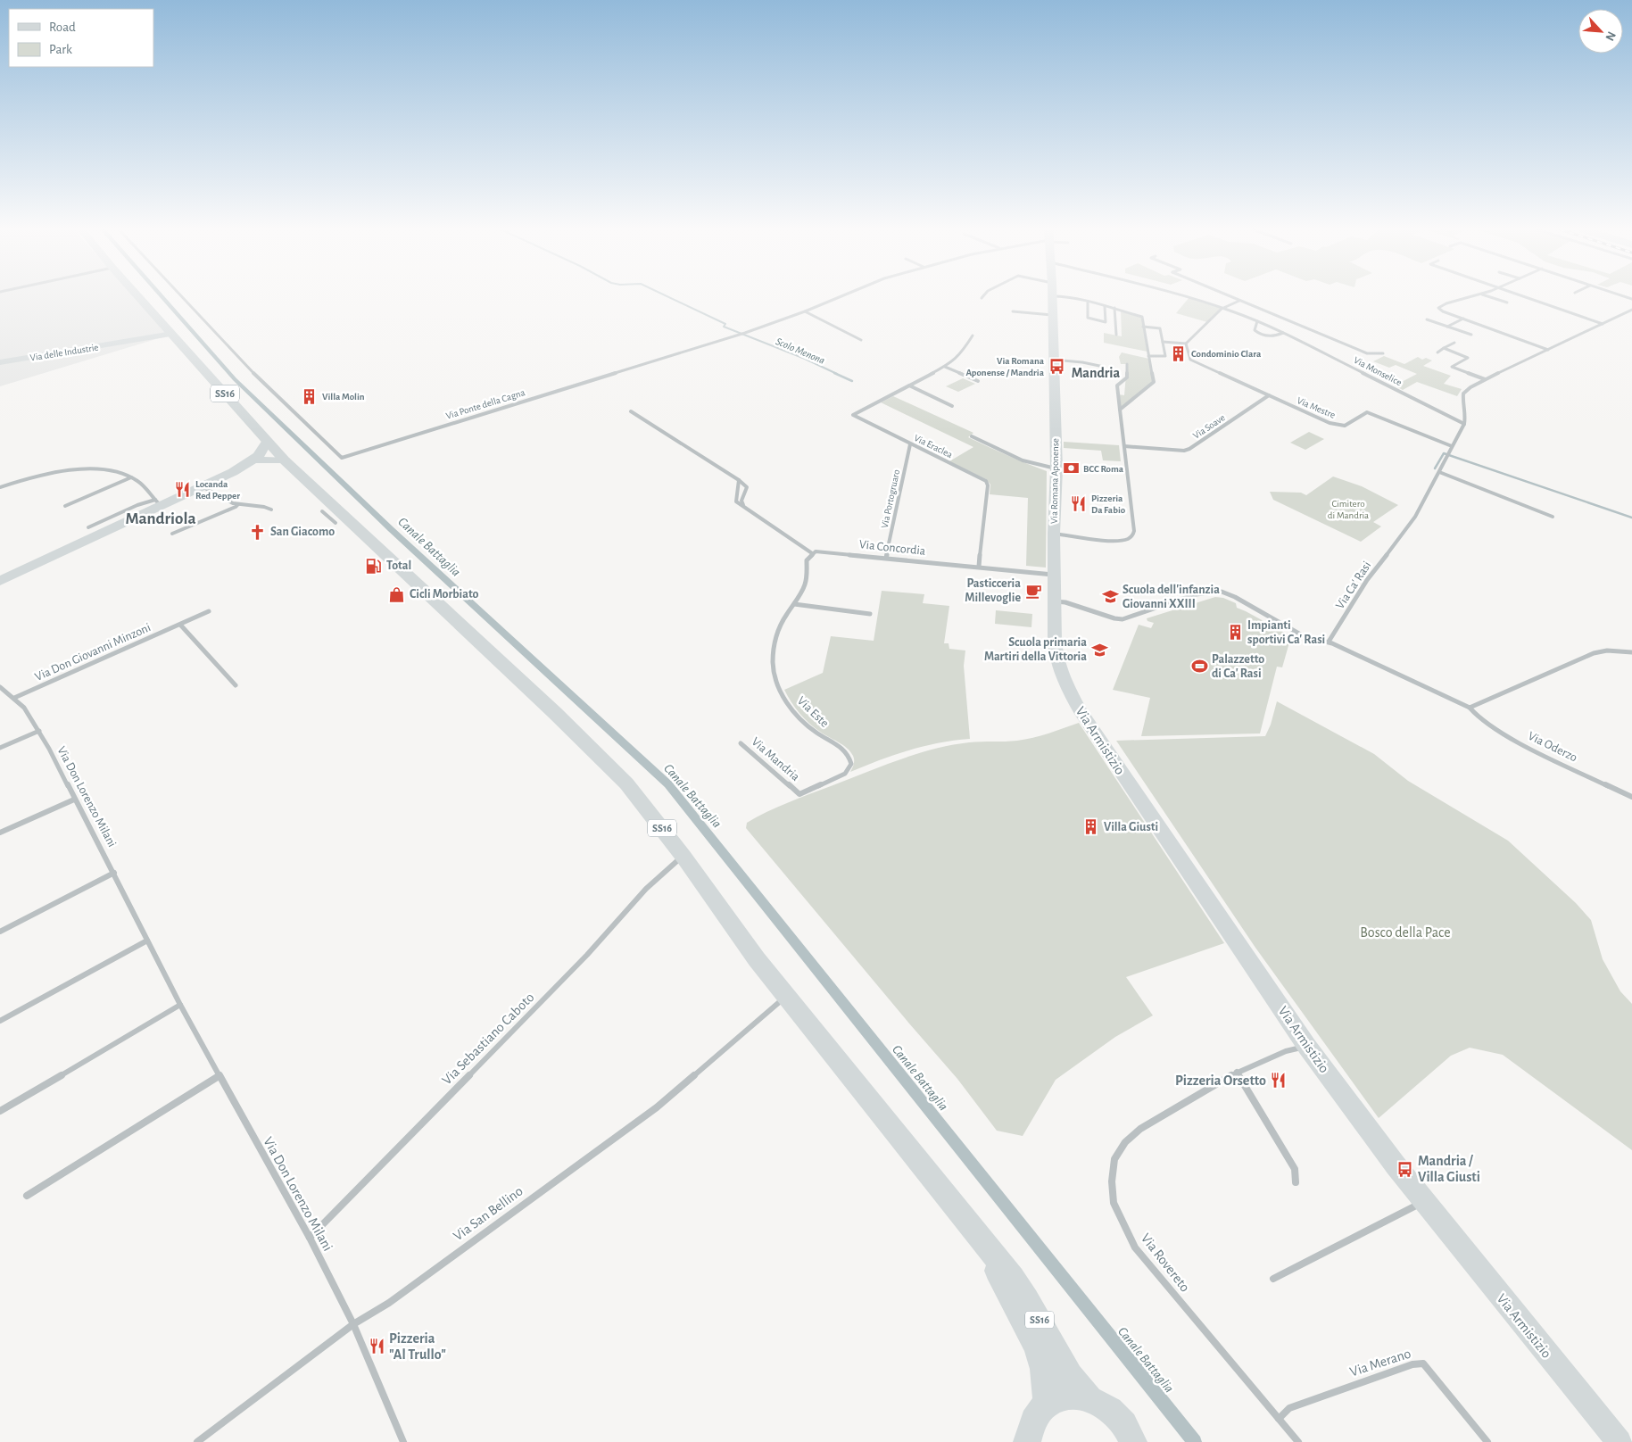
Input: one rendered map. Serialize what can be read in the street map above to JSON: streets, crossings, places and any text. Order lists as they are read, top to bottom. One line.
{"streets":{"main road":["SS16"],"street":["Via delle Industrie","Via Monselice","Via Ponte della Cagna","Via Mestre","Via Soave","Via Eraclea","Via Romana Aponense","Via Portogruaro","Via Concordia","Via Ca' Rasi","Via Don Giovanni Minzoni","Via Este","Via Armistizio","Via Oderzo","Via Mandria","Via Don Lorenzo Milani","Via Sebastiano Caboto","Via San Bellino","Via Rovereto","Via Merano"]},"crossings":[["Via delle Industrie","SS16"],["Via Monselice","Via Ca' Rasi"],["SS16","Via Sebastiano Caboto"],["SS16","Via San Bellino"],["Via Mestre","Via Soave"],["Via Mestre","Via Ca' Rasi"],["Via Eraclea","Via Portogruaro"],["Via Eraclea","Via Concordia"],["Via Romana Aponense","Via Concordia"],["Via Romana Aponense","Via Armistizio"],["Via Portogruaro","Via Concordia"],["Via Concordia","Via Este"],["Via Ca' Rasi","Via Oderzo"],["Via Don Giovanni Minzoni","Via Don Lorenzo Milani"],["Via Este","Via Mandria"],["Via Armistizio","Via Rovereto"],["Via Don Lorenzo Milani","Via Sebastiano Caboto"],["Via Don Lorenzo Milani","Via San Bellino"],["Via Rovereto","Via Merano"]],"districts":["Mandria","Mandriola"],"water":["Scolo Menona","Canale Battaglia"],"parks":["Cimitero di Mandria","Bosco della Pace"],"places":{"building":["Condominio Clara","Villa Molin","Impianti sportivi Ca' Rasi","Villa Giusti"],"bus stop":["Via Romana Aponense / Mandria","Mandria / Villa Giusti"],"bank":["BCC Roma"],"restaurant":["Locanda Red Pepper","Pizzeria Da Fabio","Pizzeria Orsetto","Pizzeria \"Al Trullo\""],"church":["San Giacomo"],"fuel station":["Total"],"cafe":["Pasticceria Millevoglie"],"shop":["Cicli Morbiato"],"school or university":["Scuola dell'infanzia Giovanni XXIII","Scuola primaria Martiri della Vittoria"],"sports":["Palazzetto di Ca' Rasi"]},"legend":["Road","Park"],"north":"bottom right"}
